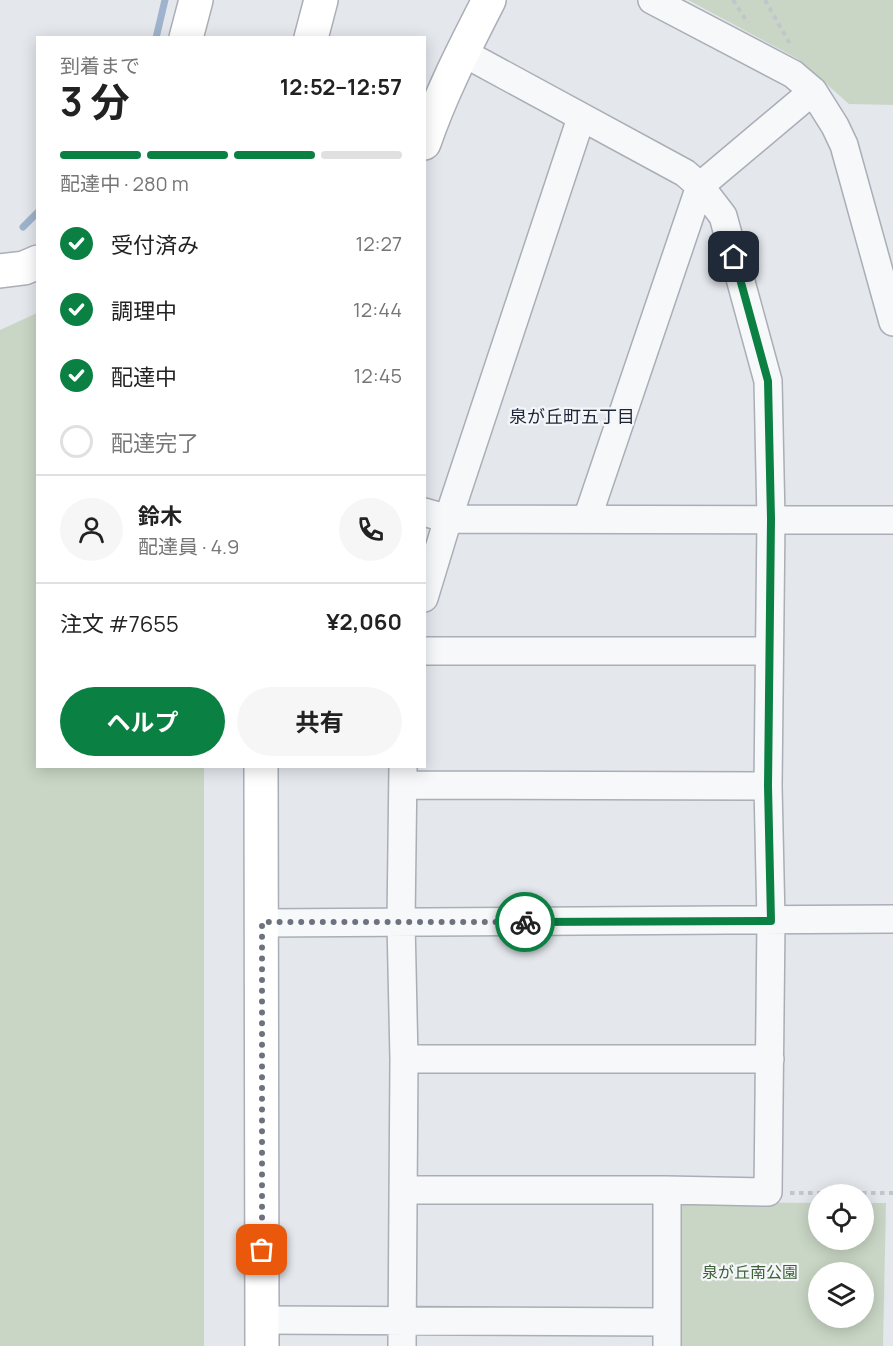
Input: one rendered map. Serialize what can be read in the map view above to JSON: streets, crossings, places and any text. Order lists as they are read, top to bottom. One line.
{"districts":["泉が丘町五丁目"],"parks":["泉が丘南公園"],"page":{"heading":["3 分","到着まで","12:52–12:57"],"panel":["鈴木","配達員 · 4.9","注文 #7655","¥2,060"],"bar":"配達中 · 280 m","list":[["受付済み","12:27"],["調理中","12:44"],["配達中","12:45"],"配達完了"],"buttons":["ヘルプ","共有"]}}
